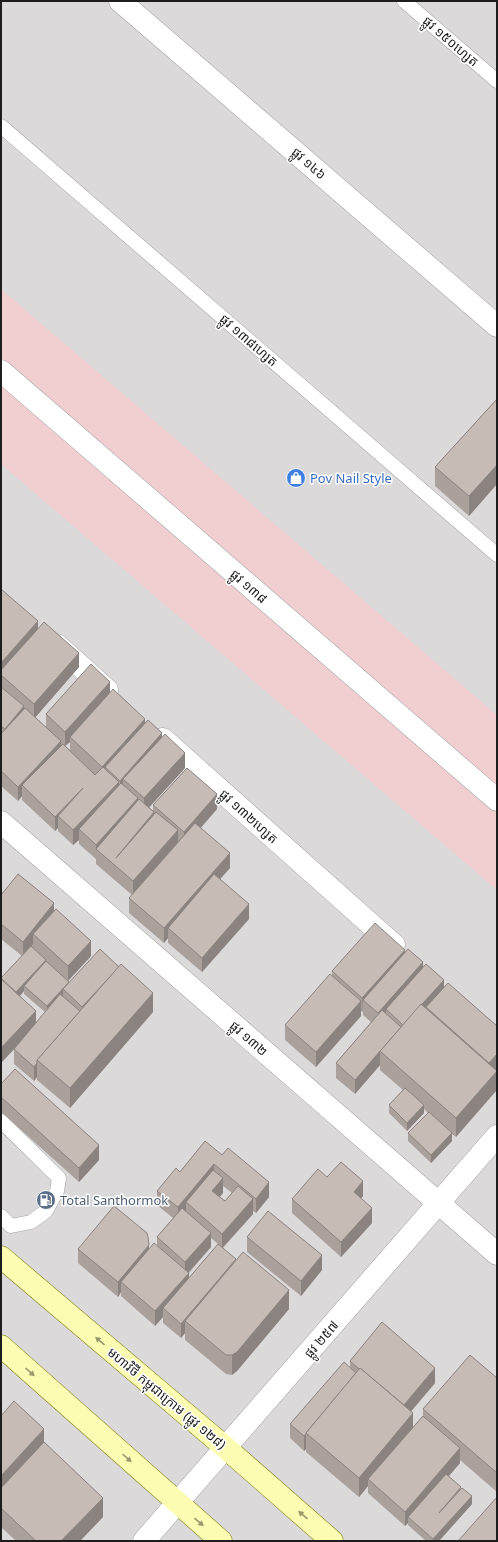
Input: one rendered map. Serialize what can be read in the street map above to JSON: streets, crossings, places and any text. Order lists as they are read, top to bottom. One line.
{"streets":{"main road":["មហាវិថី កម្ពុជាក្រោម (ផ្លូវ ១២៨)"],"street":["ផ្លូវ ១៤៦","ផ្លូវ ១៣៨","ផ្លូវ ១៣២ហ្សេត","ផ្លូវ ១៣២","ផ្លូវ ២៥៧"],"lane":["ផ្លូវ ១៥០ហ្សេត","ផ្លូវ ១៣៨ហ្សេត"]},"crossings":[["ផ្លូវ ១៣២","ផ្លូវ ២៥៧"],["ផ្លូវ ២៥៧","មហាវិថី កម្ពុជាក្រោម (ផ្លូវ ១២៨)"]],"places":{"shop":["Pov Nail Style"],"fuel station":["Total Santhormok"]}}
